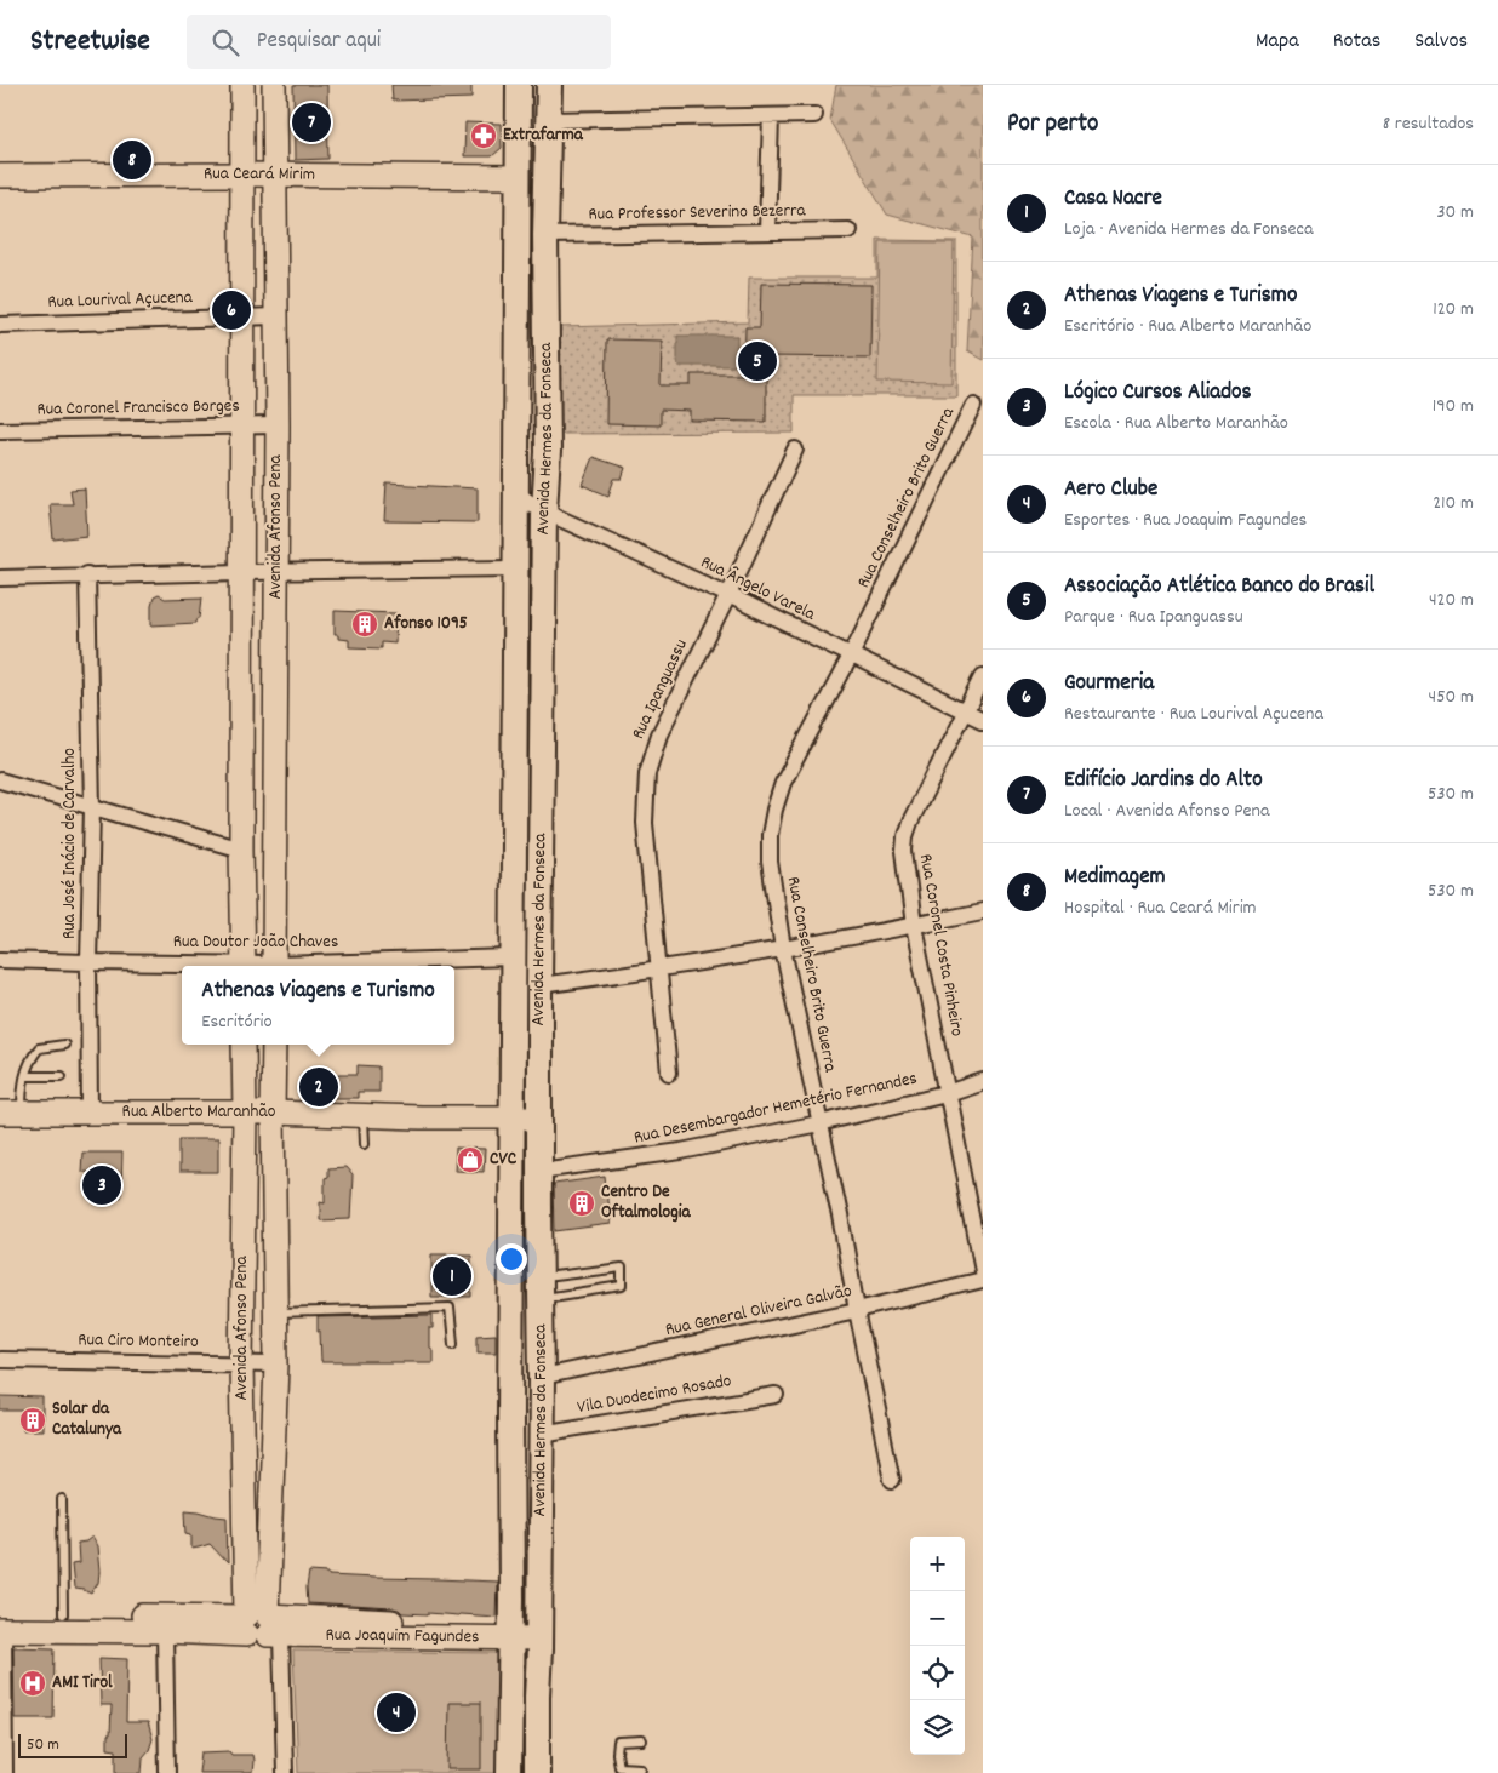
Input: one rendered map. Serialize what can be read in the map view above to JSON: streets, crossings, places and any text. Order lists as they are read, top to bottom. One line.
{"streets":{"main road":["Rua Ceará Mirim","Avenida Hermes da Fonseca","Avenida Afonso Pena","Rua Alberto Maranhão","Rua Joaquim Fagundes"],"street":["Rua Professor Severino Bezerra","Rua Lourival Açucena","Rua Coronel Francisco Borges","Rua Conselheiro Brito Guerra","Rua Ângelo Varela","Rua Ipanguassu","Rua José Inácio de Carvalho","Rua Doutor João Chaves","Rua Coronel Costa Pinheiro","Rua Desembargador Hemetério Fernandes","Rua General Oliveira Galvão","Rua Ciro Monteiro","Vila Duodecimo Rosado"]},"crossings":[["Rua Ceará Mirim","Avenida Hermes da Fonseca"],["Rua Ceará Mirim","Avenida Afonso Pena"],["Rua Professor Severino Bezerra","Avenida Hermes da Fonseca"],["Rua Lourival Açucena","Avenida Afonso Pena"],["Rua Coronel Francisco Borges","Avenida Afonso Pena"],["Avenida Hermes da Fonseca","Rua Ângelo Varela"],["Avenida Hermes da Fonseca","Rua Doutor João Chaves"],["Avenida Hermes da Fonseca","Rua Desembargador Hemetério Fernandes"],["Avenida Hermes da Fonseca","Rua Alberto Maranhão"],["Avenida Hermes da Fonseca","Rua General Oliveira Galvão"],["Avenida Hermes da Fonseca","Vila Duodecimo Rosado"],["Avenida Hermes da Fonseca","Rua Joaquim Fagundes"],["Rua Conselheiro Brito Guerra","Rua Ângelo Varela"],["Rua Conselheiro Brito Guerra","Rua Desembargador Hemetério Fernandes"],["Rua Conselheiro Brito Guerra","Rua General Oliveira Galvão"],["Avenida Afonso Pena","Rua Alberto Maranhão"],["Avenida Afonso Pena","Rua Ciro Monteiro"],["Avenida Afonso Pena","Rua Joaquim Fagundes"],["Rua Ângelo Varela","Rua Ipanguassu"],["Rua Ângelo Varela","Rua Coronel Costa Pinheiro"],["Rua José Inácio de Carvalho","Rua Doutor João Chaves"],["Rua José Inácio de Carvalho","Rua Alberto Maranhão"],["Rua Coronel Costa Pinheiro","Rua Desembargador Hemetério Fernandes"]],"places":{"pharmacy":["Extrafarma"],"building":["Afonso 1095","Centro De Oftalmologia","Solar da Catalunya"],"shop":["CVC"],"hospital":["AMI Tirol"]},"scale_bar":"50 m","page":{"header":"Streetwise","search":"Pesquisar aqui","nav":["Mapa","Rotas","Salvos"],"heading":["Por perto","8 resultados"],"pins":["7","8","6","5","2","3","1","4"],"list":[{"mark":"1","name":"Casa Nacre","note":"Loja · Avenida Hermes da Fonseca","value":"30 m"},{"mark":"2","name":"Athenas Viagens e Turismo","note":"Escritório · Rua Alberto Maranhão","value":"120 m"},{"mark":"3","name":"Lógico Cursos Aliados","note":"Escola · Rua Alberto Maranhão","value":"190 m"},{"mark":"4","name":"Aero Clube","note":"Esportes · Rua Joaquim Fagundes","value":"210 m"},{"mark":"5","name":"Associação Atlética Banco do Brasil","note":"Parque · Rua Ipanguassu","value":"420 m"},{"mark":"6","name":"Gourmeria","note":"Restaurante · Rua Lourival Açucena","value":"450 m"},{"mark":"7","name":"Edifício Jardins do Alto","note":"Local · Avenida Afonso Pena","value":"530 m"},{"mark":"8","name":"Medimagem","note":"Hospital · Rua Ceará Mirim","value":"530 m"}],"popup":["Athenas Viagens e Turismo","Escritório"],"map_buttons":["+","−"],"scale":"50 m"}}
